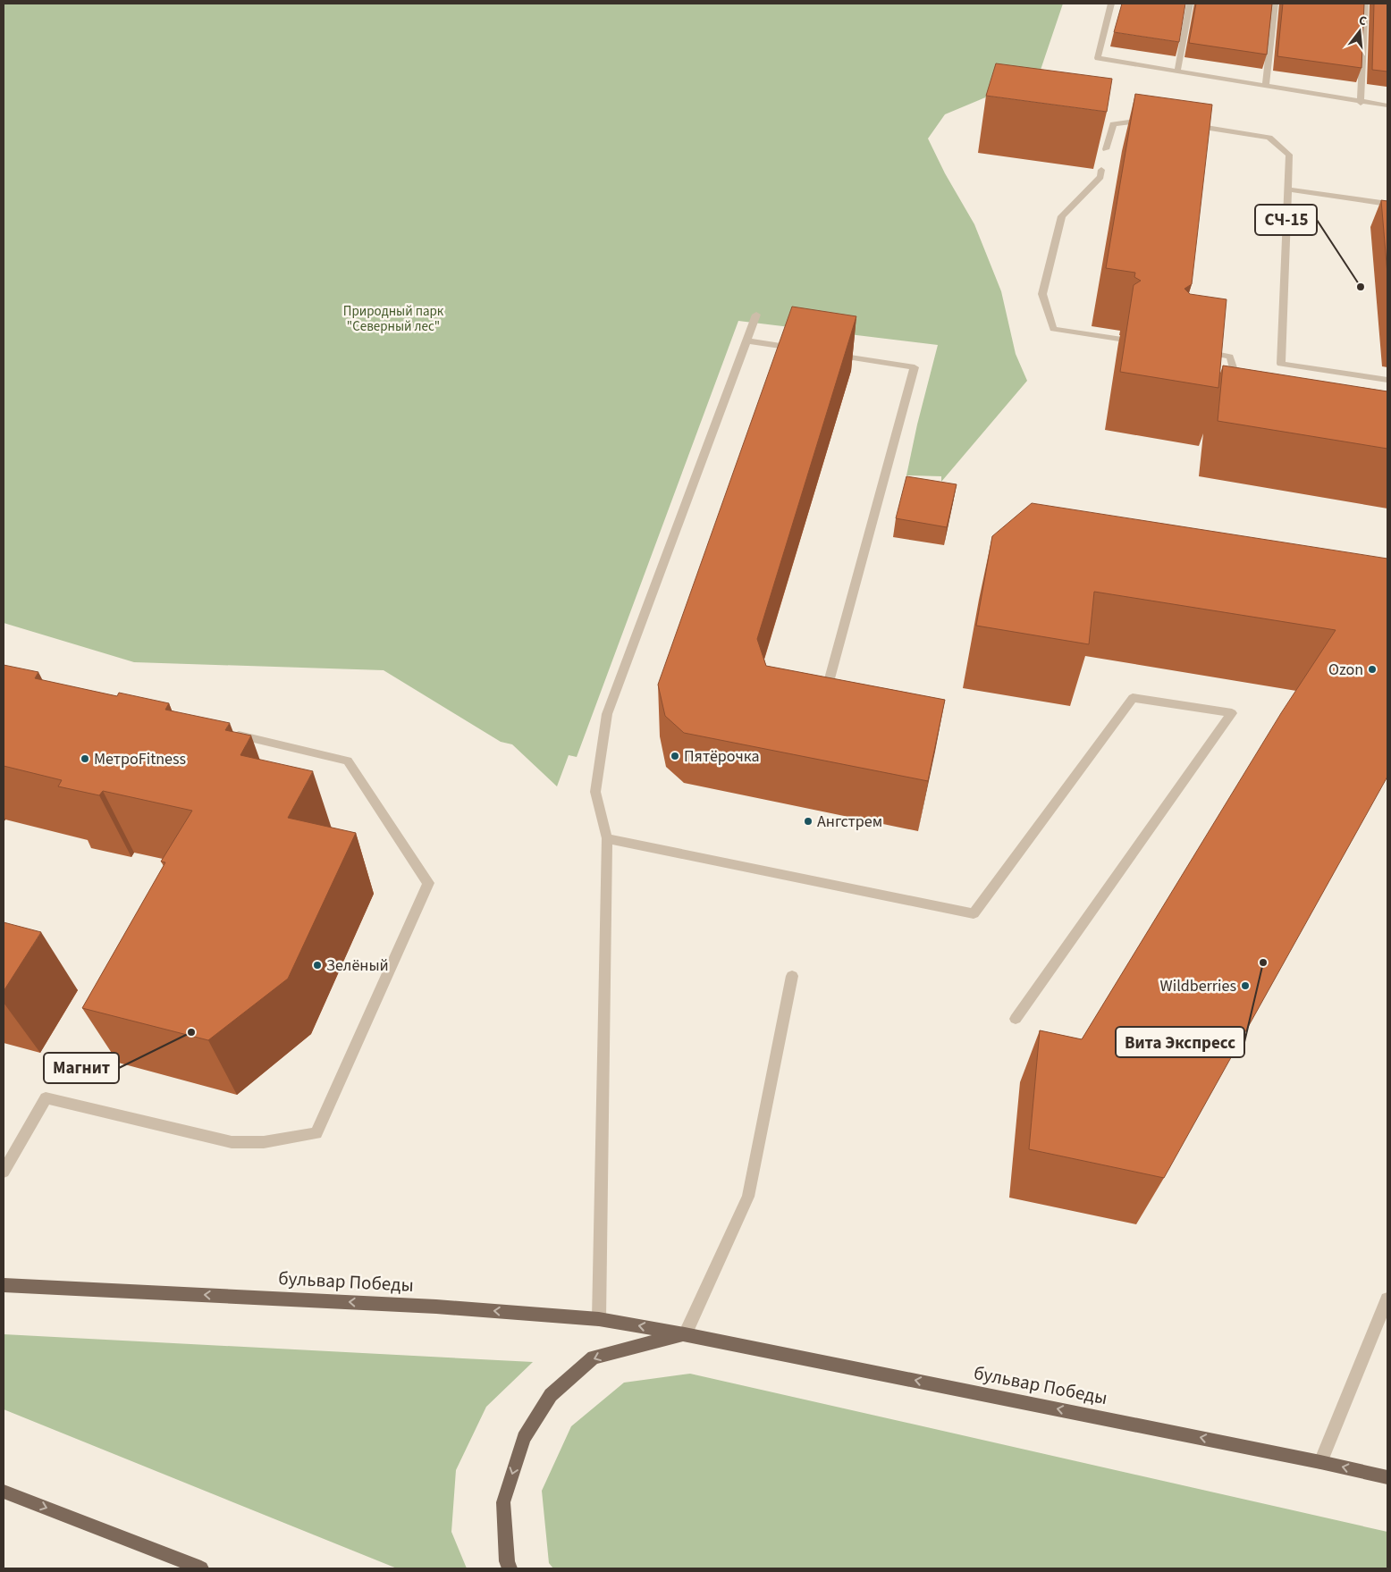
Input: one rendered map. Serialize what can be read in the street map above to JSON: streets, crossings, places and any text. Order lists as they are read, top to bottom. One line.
{"streets":{"main road":["бульвар Победы"]},"one_way":["бульвар Победы"],"parks":["Природный парк \"Северный лес\""],"places":["СЧ-15","Ozon","Пятёрочка","МетроFitness","Ангстрем","Вита Экспресс","Зелёный","Wildberries","Магнит"],"north":"top"}
